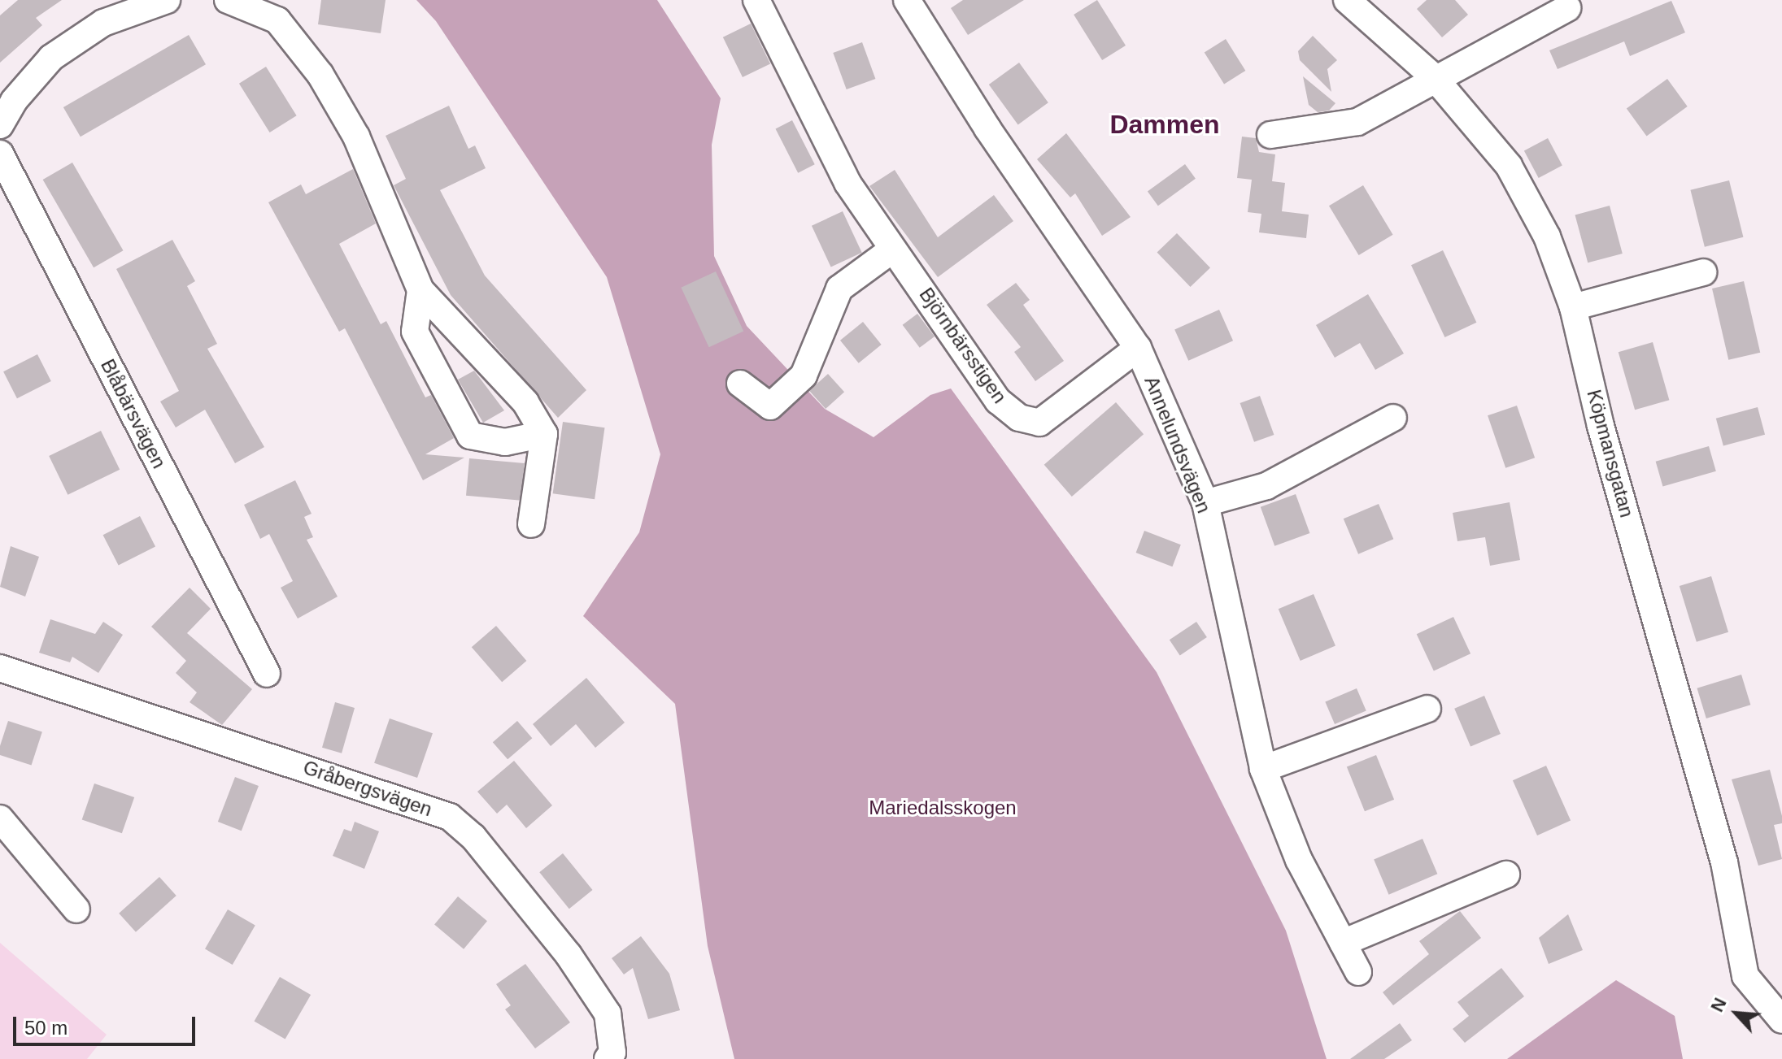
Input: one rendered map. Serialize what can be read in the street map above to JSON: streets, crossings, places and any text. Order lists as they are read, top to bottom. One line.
{"streets":{"street":["Björnbärsstigen","Blåbärsvägen","Annelundsvägen","Köpmansgatan","Gråbergsvägen"]},"crossings":[["Björnbärsstigen","Annelundsvägen"]],"districts":["Dammen"],"parks":["Mariedalsskogen"],"scale_bar":"50 m","north":"top left"}
